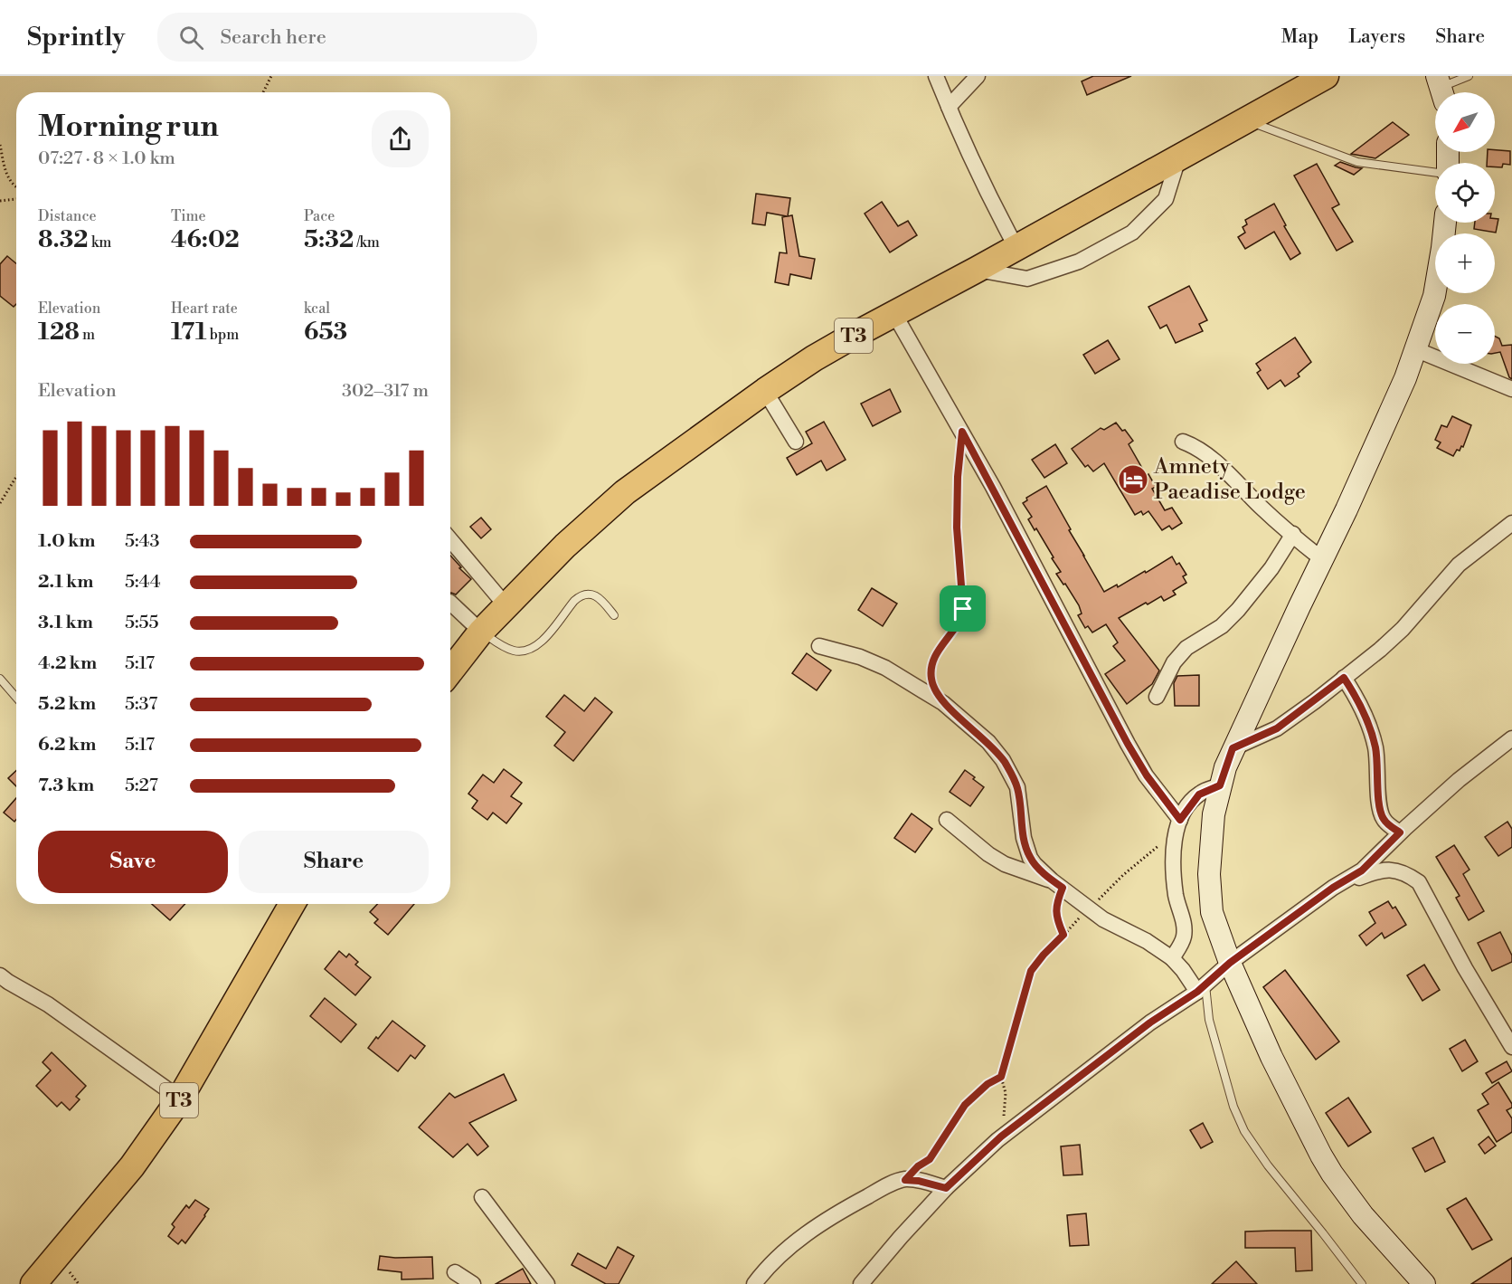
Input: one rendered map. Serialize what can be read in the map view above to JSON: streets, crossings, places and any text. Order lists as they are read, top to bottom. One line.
{"streets":{"highway":["T3"]},"places":{"hotel":["Amnety Paeadise Lodge"]},"north":"bottom left","page":{"header":"Sprintly","search":"Search here","nav":["Map","Layers","Share"],"map_buttons":["+","−"],"heading":["Morning run","07:27 · 8 × 1.0 km"],"stats":[["Distance","8.32 km"],["Time","46:02"],["Pace","5:32 /km"],["Elevation","128 m"],["Heart rate","171 bpm"],["kcal","653"]],"chart":["Elevation","302–317 m"],"list":[{"name":"1.0 km","note":"5:43"},{"name":"2.1 km","note":"5:44"},{"name":"3.1 km","note":"5:55"},{"name":"4.2 km","note":"5:17"},{"name":"5.2 km","note":"5:37"},{"name":"6.2 km","note":"5:17"},{"name":"7.3 km","note":"5:27"}],"buttons":["Save","Share"]}}
